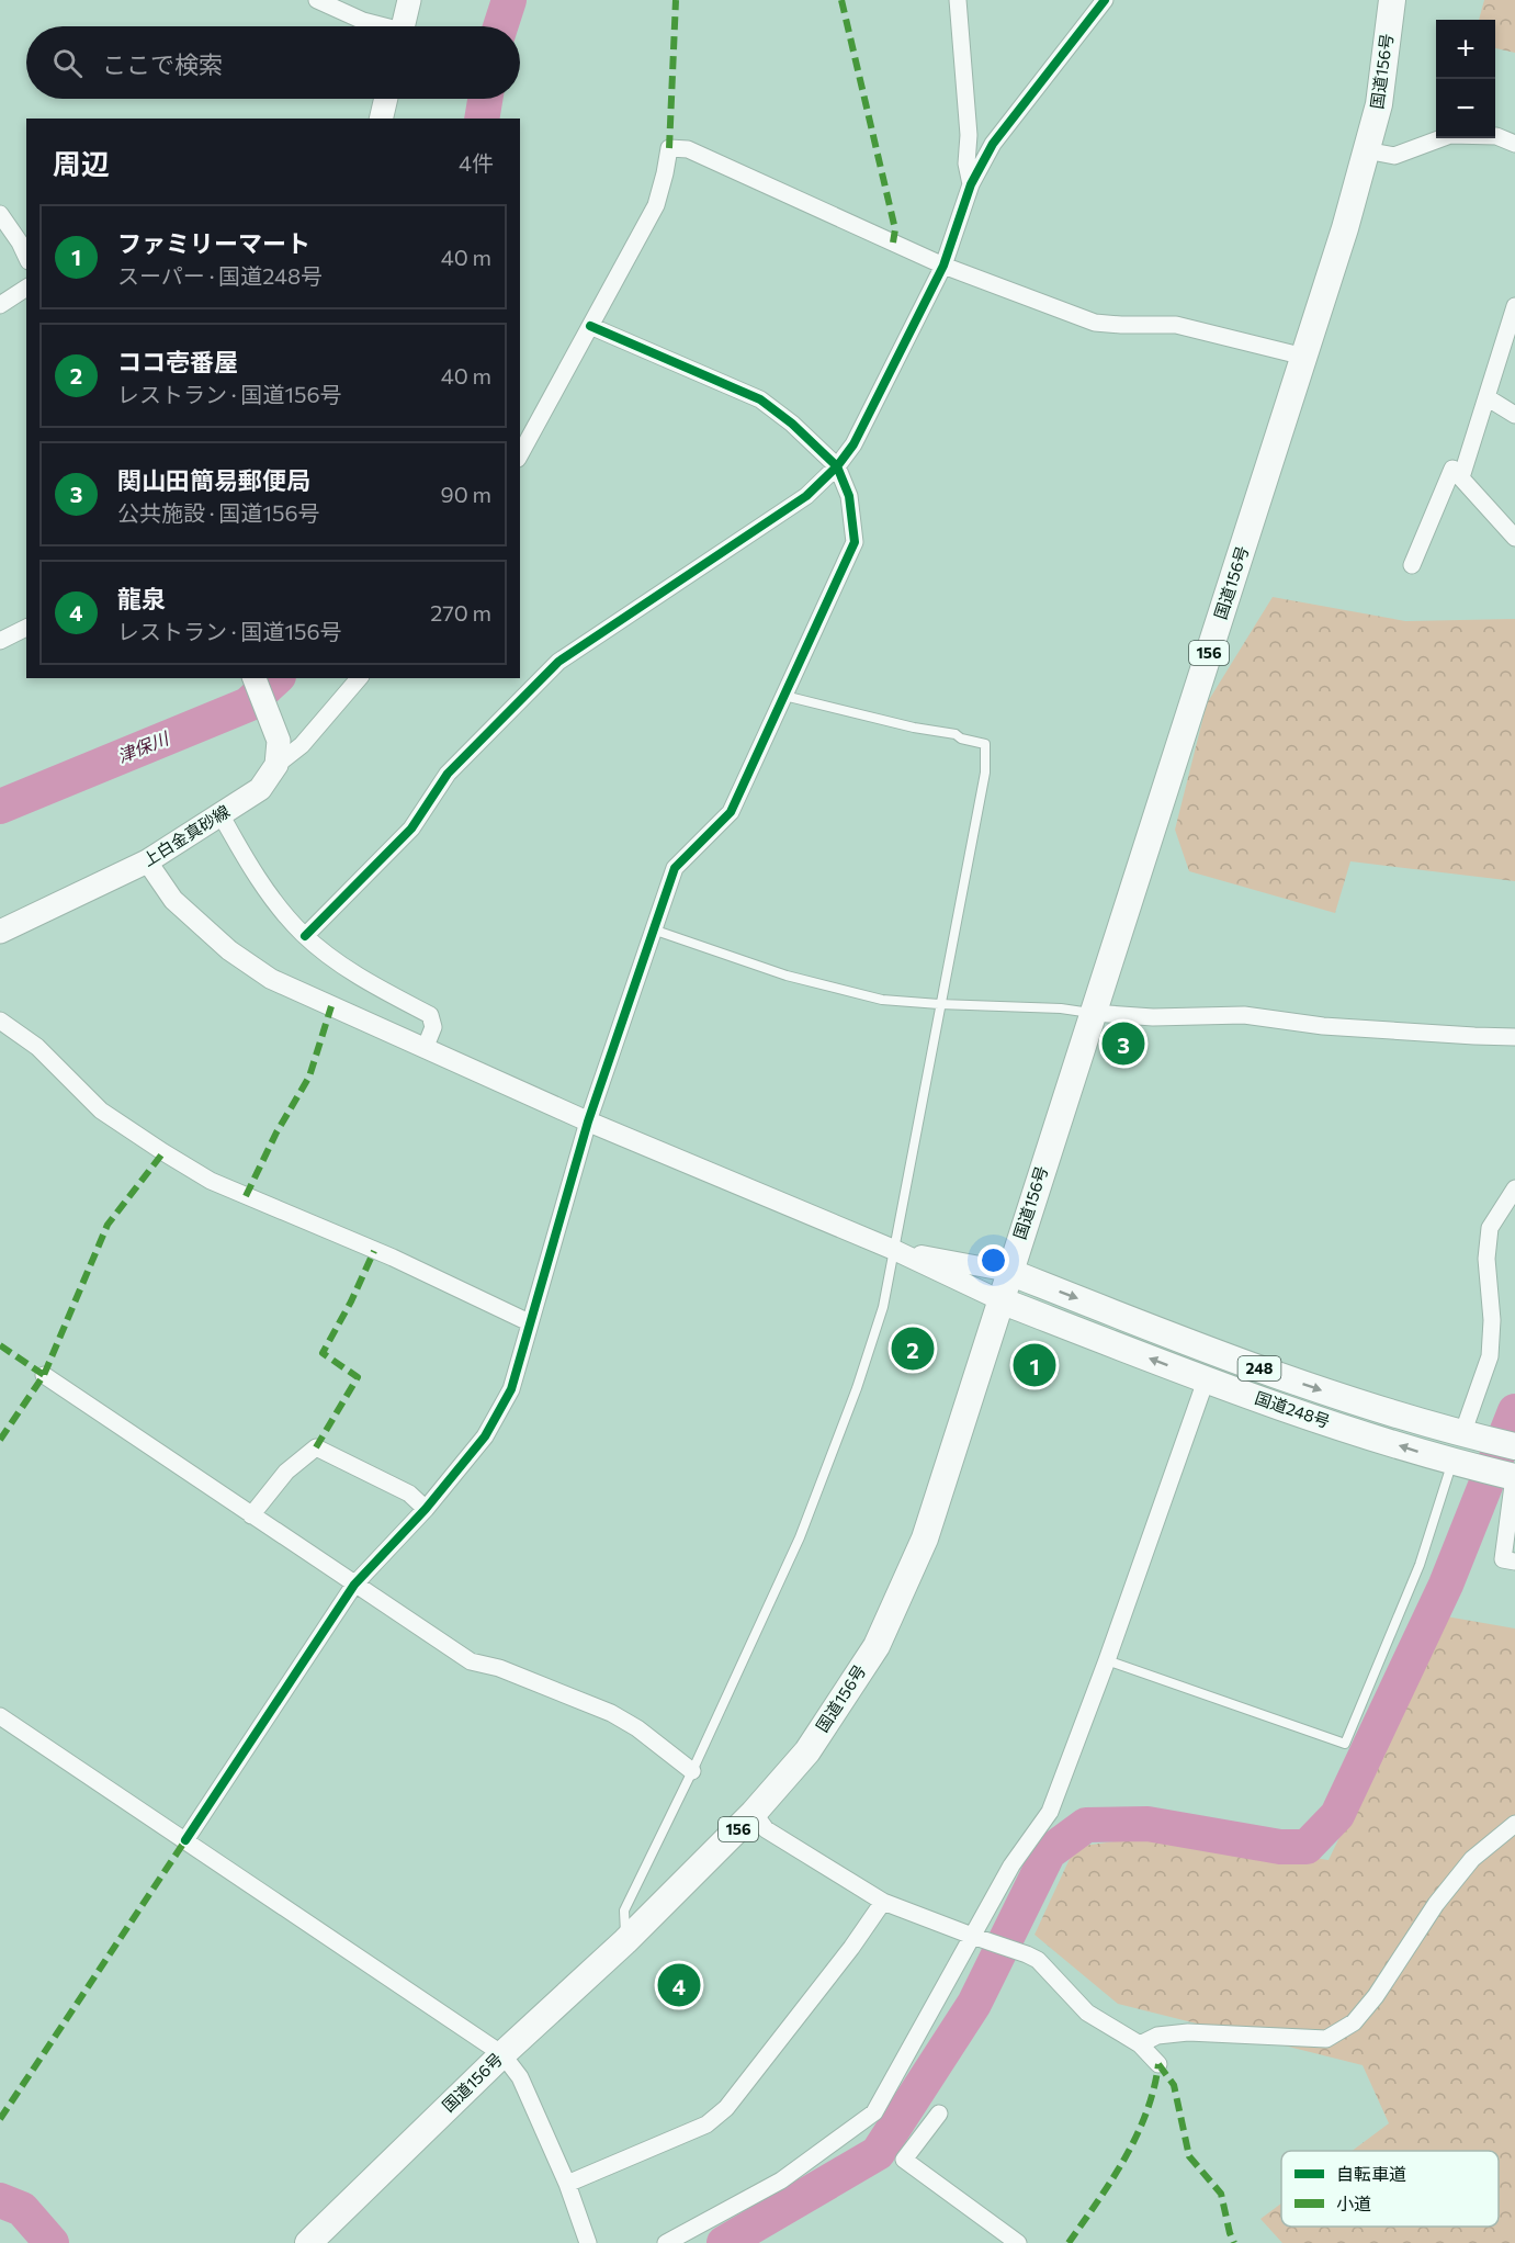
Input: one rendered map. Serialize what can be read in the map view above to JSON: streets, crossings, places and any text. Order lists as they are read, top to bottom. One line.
{"streets":{"highway":["国道156号","156","248","国道248号"],"main road":["上白金真砂線"]},"crossings":[["国道156号","国道248号"]],"water":["津保川"],"legend":["自転車道","小道"],"page":{"map_buttons":["+","−"],"search":"ここで検索","heading":["周辺","4件"],"list":[{"mark":"1","name":"ファミリーマート","note":"スーパー · 国道248号","value":"40 m"},{"mark":"2","name":"ココ壱番屋","note":"レストラン · 国道156号","value":"40 m"},{"mark":"3","name":"関山田簡易郵便局","note":"公共施設 · 国道156号","value":"90 m"},{"mark":"4","name":"龍泉","note":"レストラン · 国道156号","value":"270 m"}],"pins":["3","2","1","4"]}}
